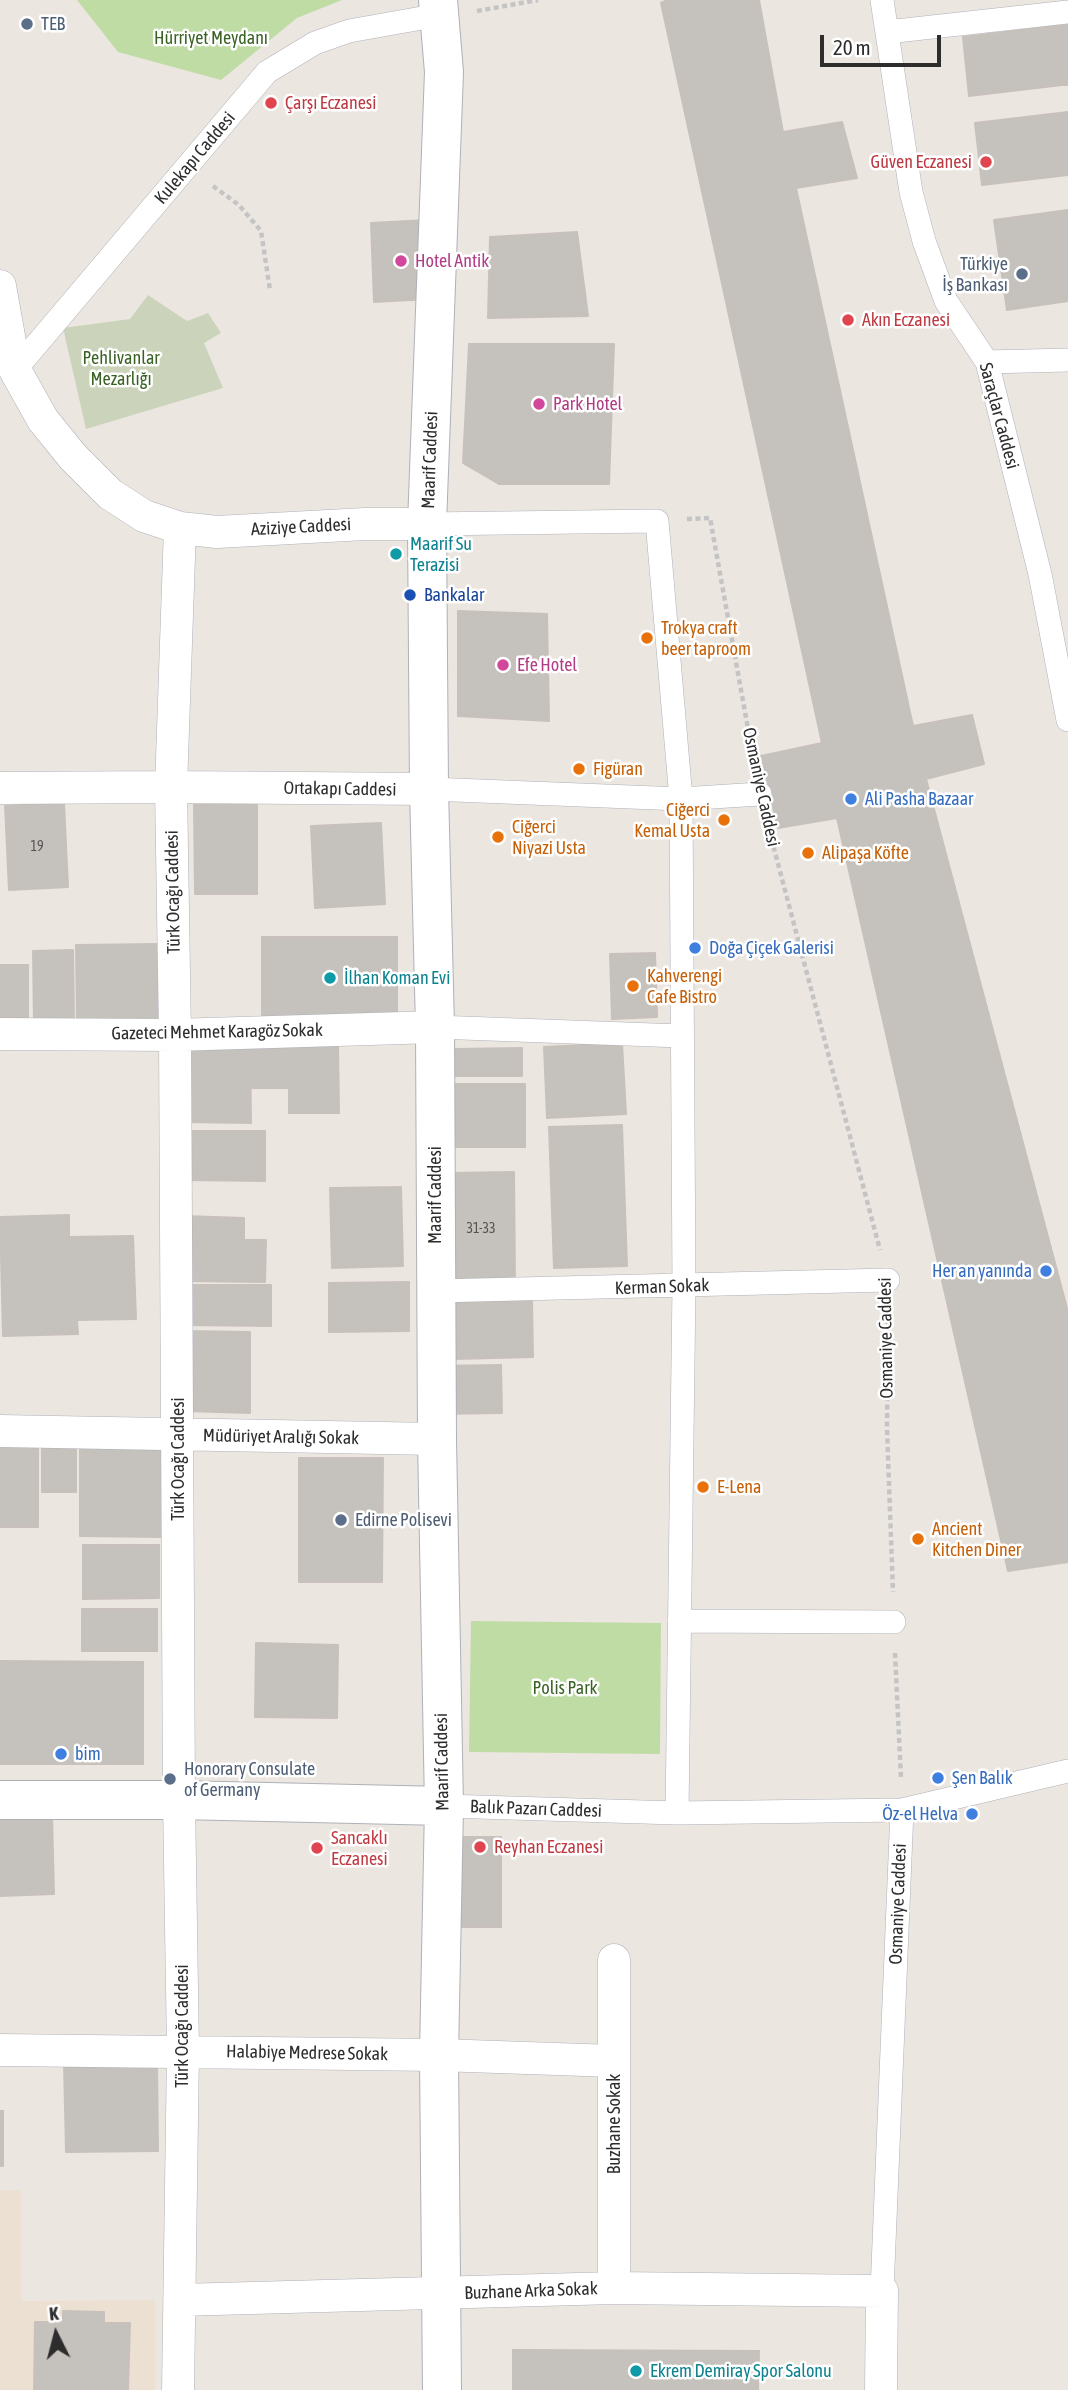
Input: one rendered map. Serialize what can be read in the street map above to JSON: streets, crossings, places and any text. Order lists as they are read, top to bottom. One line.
{"streets":{"street":["Kulekapı Caddesi","Saraçlar Caddesi","Maarif Caddesi","Aziziye Caddesi","Osmaniye Caddesi","Ortakapı Caddesi","Türk Ocağı Caddesi","Gazeteci Mehmet Karagöz Sokak","Kerman Sokak","Müdüriyet Aralığı Sokak","Balık Pazarı Caddesi","Halabiye Medrese Sokak","Buzhane Sokak","Buzhane Arka Sokak"]},"crossings":[["Kulekapı Caddesi","Maarif Caddesi"],["Kulekapı Caddesi","Aziziye Caddesi"],["Maarif Caddesi","Aziziye Caddesi"],["Maarif Caddesi","Ortakapı Caddesi"],["Maarif Caddesi","Gazeteci Mehmet Karagöz Sokak"],["Maarif Caddesi","Kerman Sokak"],["Maarif Caddesi","Müdüriyet Aralığı Sokak"],["Maarif Caddesi","Balık Pazarı Caddesi"],["Maarif Caddesi","Halabiye Medrese Sokak"],["Maarif Caddesi","Buzhane Arka Sokak"],["Aziziye Caddesi","Osmaniye Caddesi"],["Aziziye Caddesi","Türk Ocağı Caddesi"],["Osmaniye Caddesi","Ortakapı Caddesi"],["Osmaniye Caddesi","Kerman Sokak"],["Osmaniye Caddesi","Balık Pazarı Caddesi"],["Osmaniye Caddesi","Buzhane Arka Sokak"],["Ortakapı Caddesi","Türk Ocağı Caddesi"],["Türk Ocağı Caddesi","Gazeteci Mehmet Karagöz Sokak"],["Türk Ocağı Caddesi","Müdüriyet Aralığı Sokak"],["Türk Ocağı Caddesi","Balık Pazarı Caddesi"],["Türk Ocağı Caddesi","Halabiye Medrese Sokak"],["Türk Ocağı Caddesi","Buzhane Arka Sokak"],["Halabiye Medrese Sokak","Buzhane Sokak"],["Buzhane Sokak","Buzhane Arka Sokak"]],"parks":["Hürriyet Meydanı","Pehlivanlar Mezarlığı","Polis Park"],"places":["TEB","Çarşı Eczanesi","Güven Eczanesi","Hotel Antik","Türkiye İş Bankası","Akın Eczanesi","Park Hotel","Maarif Su Terazisi","Bankalar","Trokya craft beer taproom","Efe Hotel","Figüran","Ali Pasha Bazaar","Ciğerci Kemal Usta","Ciğerci Niyazi Usta","Alipaşa Köfte","Doğa Çiçek Galerisi","İlhan Koman Evi","Kahverengi Cafe Bistro","Her an yanında","E-Lena","Edirne Polisevi","Ancient Kitchen Diner","bim","Şen Balık","Honorary Consulate of Germany","Öz-el Helva","Reyhan Eczanesi","Sancaklı Eczanesi","Ekrem Demiray Spor Salonu"],"house_numbers":["19","31-33"],"scale_bar":"20 m","north":"top"}
